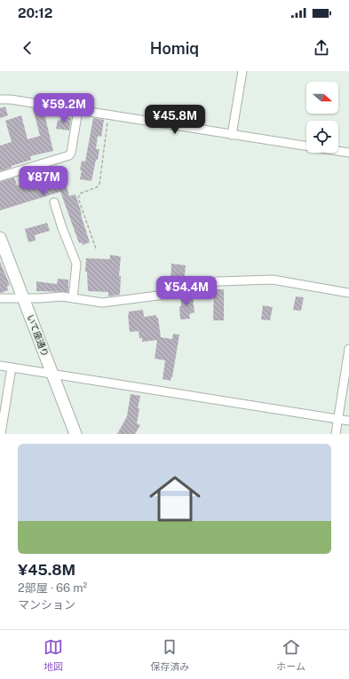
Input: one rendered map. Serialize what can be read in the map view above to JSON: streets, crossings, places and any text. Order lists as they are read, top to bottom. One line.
{"streets":{"street":["いて座通り"]},"north":"right","page":{"status":"20:12","header":"Homiq","price":["¥59.2M","¥45.8M","¥87M","¥54.4M"],"list":[{"name":"¥45.8M","note":"2部屋 · 66 m² · マンション"}],"tabs":["地図","保存済み","ホーム"]}}
